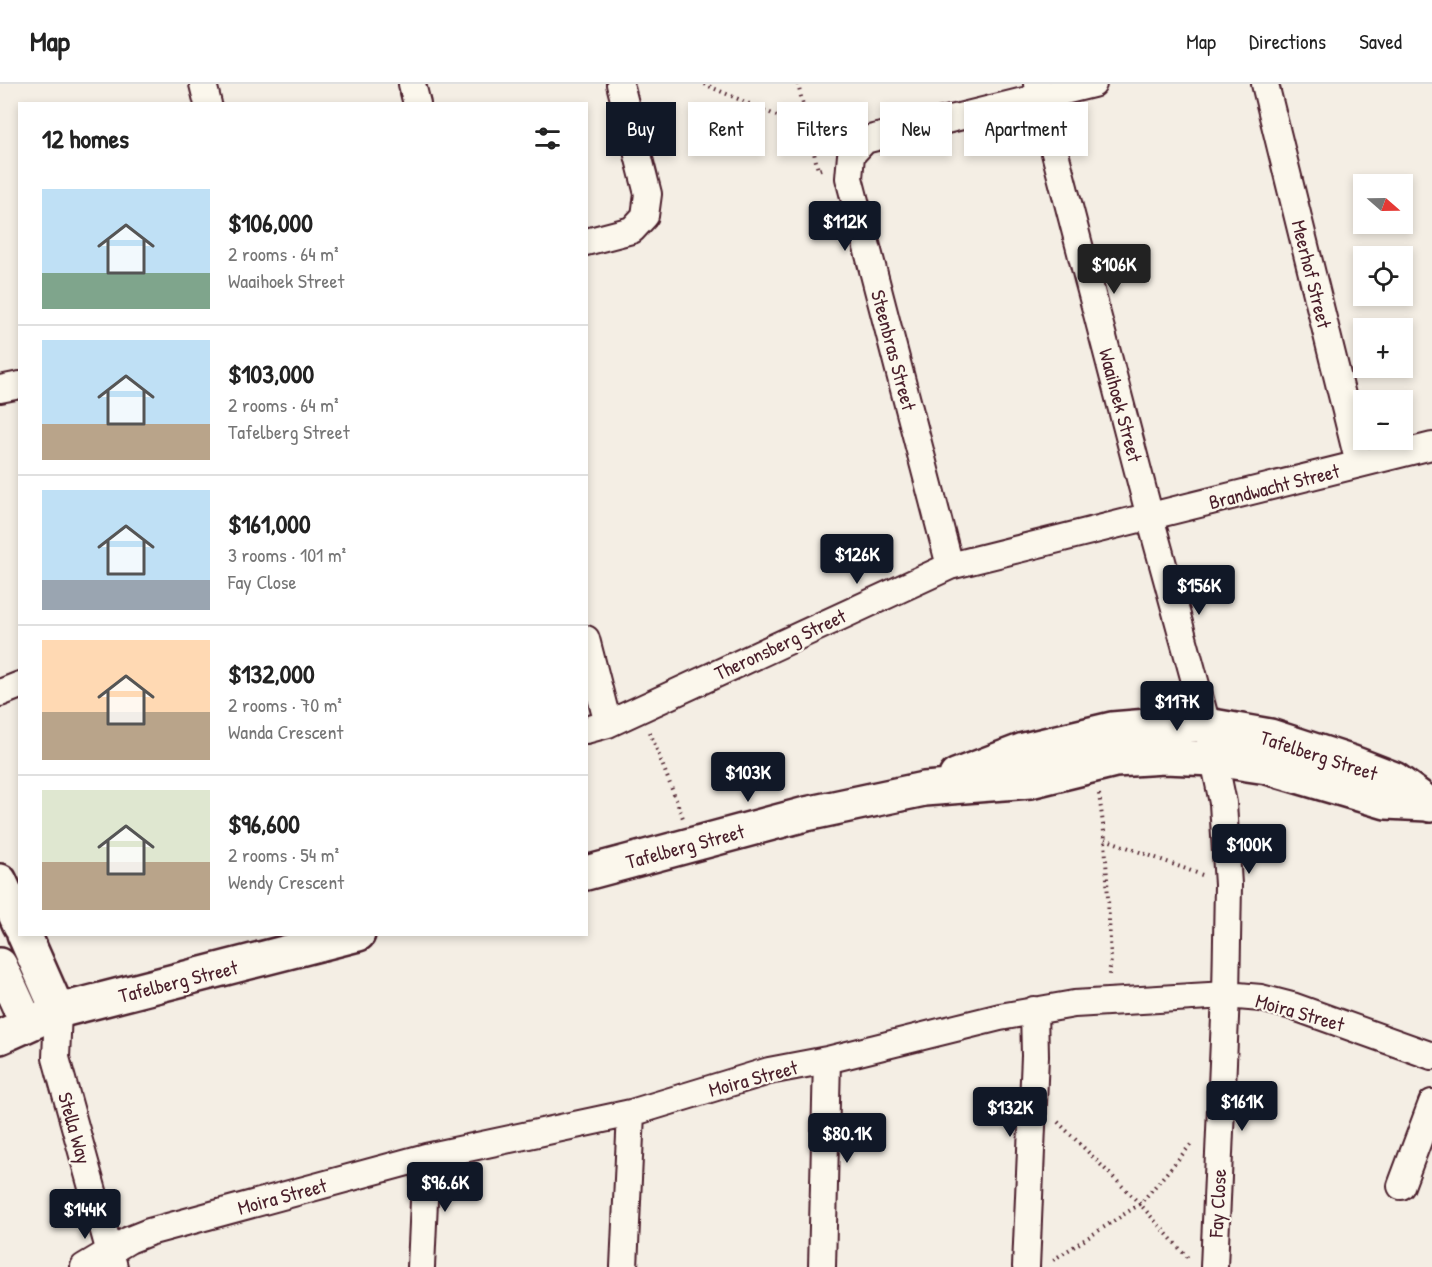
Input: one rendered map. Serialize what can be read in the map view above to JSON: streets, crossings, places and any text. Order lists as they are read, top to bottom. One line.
{"streets":{"street":["Meerhof Street","Steenbras Street","Waaihoek Street","Brandwacht Street","Theronsberg Street","Tafelberg Street","Moira Street","Stella Way","Fay Close"]},"crossings":[["Meerhof Street","Brandwacht Street"],["Steenbras Street","Theronsberg Street"],["Waaihoek Street","Brandwacht Street"],["Waaihoek Street","Theronsberg Street"],["Waaihoek Street","Tafelberg Street"],["Waaihoek Street","Fay Close"],["Brandwacht Street","Theronsberg Street"],["Tafelberg Street","Stella Way"],["Tafelberg Street","Fay Close"],["Moira Street","Stella Way"],["Moira Street","Fay Close"]],"north":"right","page":{"header":"Map","nav":["Map","Directions","Saved"],"chip":["Buy","Rent","Filters","New","Apartment"],"heading":"12 homes","map_buttons":["+","−"],"list":[{"name":"$106,000","note":"2 rooms · 64 m² · Waaihoek Street"},{"name":"$103,000","note":"2 rooms · 64 m² · Tafelberg Street"},{"name":"$161,000","note":"3 rooms · 101 m² · Fay Close"},{"name":"$132,000","note":"2 rooms · 70 m² · Wanda Crescent"},{"name":"$96,600","note":"2 rooms · 54 m² · Wendy Crescent"}],"price":["$112K","$106K","$126K","$156K","$117K","$103K","$100K","$161K","$132K","$80.1K","$96.6K","$144K"]}}
